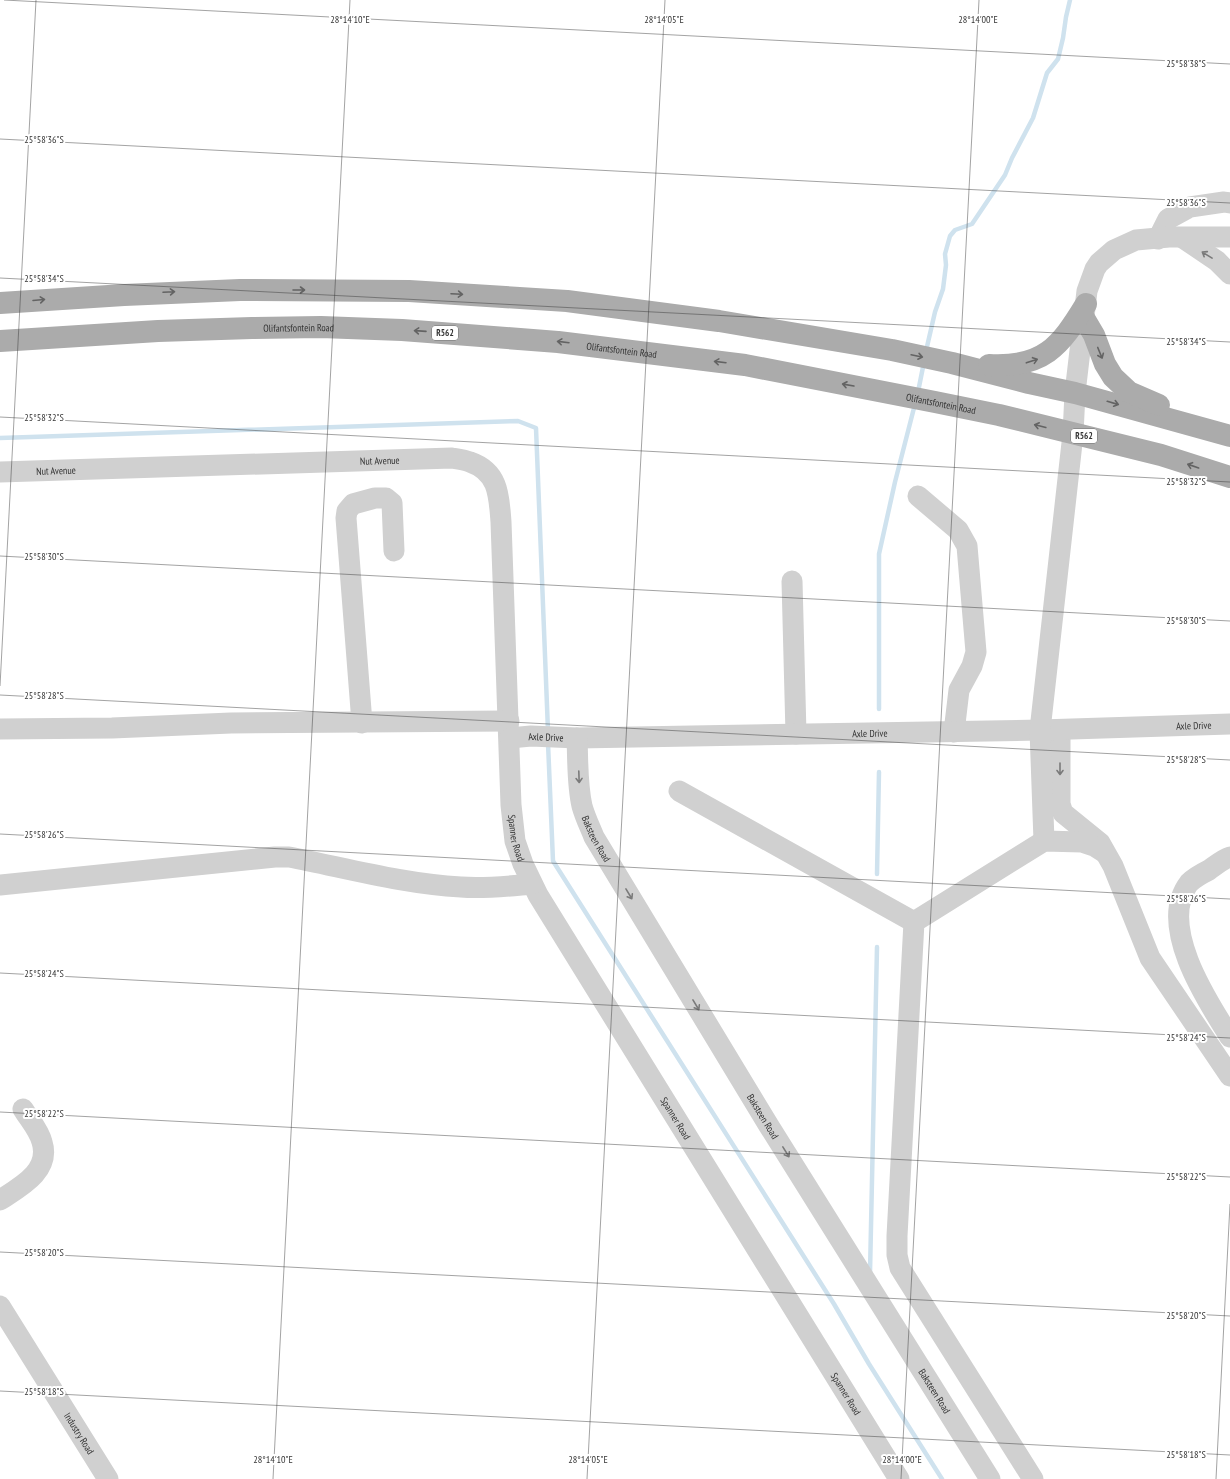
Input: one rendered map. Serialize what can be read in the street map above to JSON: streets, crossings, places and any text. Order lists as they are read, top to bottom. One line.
{"streets":{"main road":["Olifantsfontein Road","R562"],"street":["Nut Avenue","Axle Drive","Spanner Road","Baksteen Road","Industry Road"]},"crossings":[["Nut Avenue","Axle Drive"],["Nut Avenue","Spanner Road"],["Axle Drive","Spanner Road"],["Axle Drive","Baksteen Road"]],"coordinates":["28°14'10\"E","28°14'05\"E","28°14'00\"E","25°58'38\"S","25°58'36\"S","25°58'34\"S","25°58'32\"S","25°58'30\"S","25°58'28\"S","25°58'26\"S","25°58'24\"S","25°58'22\"S","25°58'20\"S","25°58'18\"S"]}
